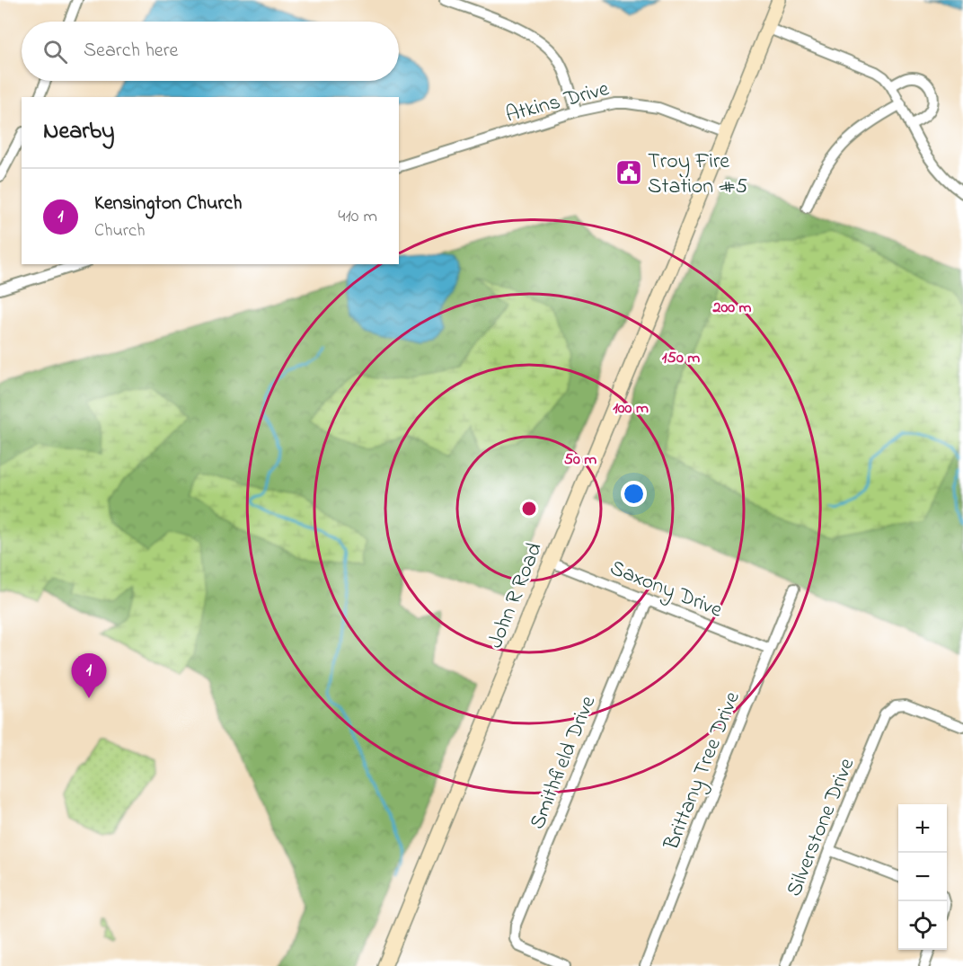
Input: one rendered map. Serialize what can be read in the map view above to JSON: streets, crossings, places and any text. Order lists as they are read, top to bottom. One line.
{"streets":{"main road":["John R Road"],"street":["Atkins Drive","Saxony Drive","Smithfield Drive","Brittany Tree Drive","Silverstone Drive"]},"crossings":[["Atkins Drive","John R Road"],["Saxony Drive","John R Road"],["Saxony Drive","Smithfield Drive"],["Saxony Drive","Brittany Tree Drive"]],"places":{"public building":["Troy Fire Station #5"]},"page":{"search":"Search here","heading":"Nearby","list":[{"mark":"1","name":"Kensington Church","note":"Church","value":"410 m"}],"pins":"1","map_buttons":["+","−"]},"rings":["200 m","150 m","100 m","50 m"]}
